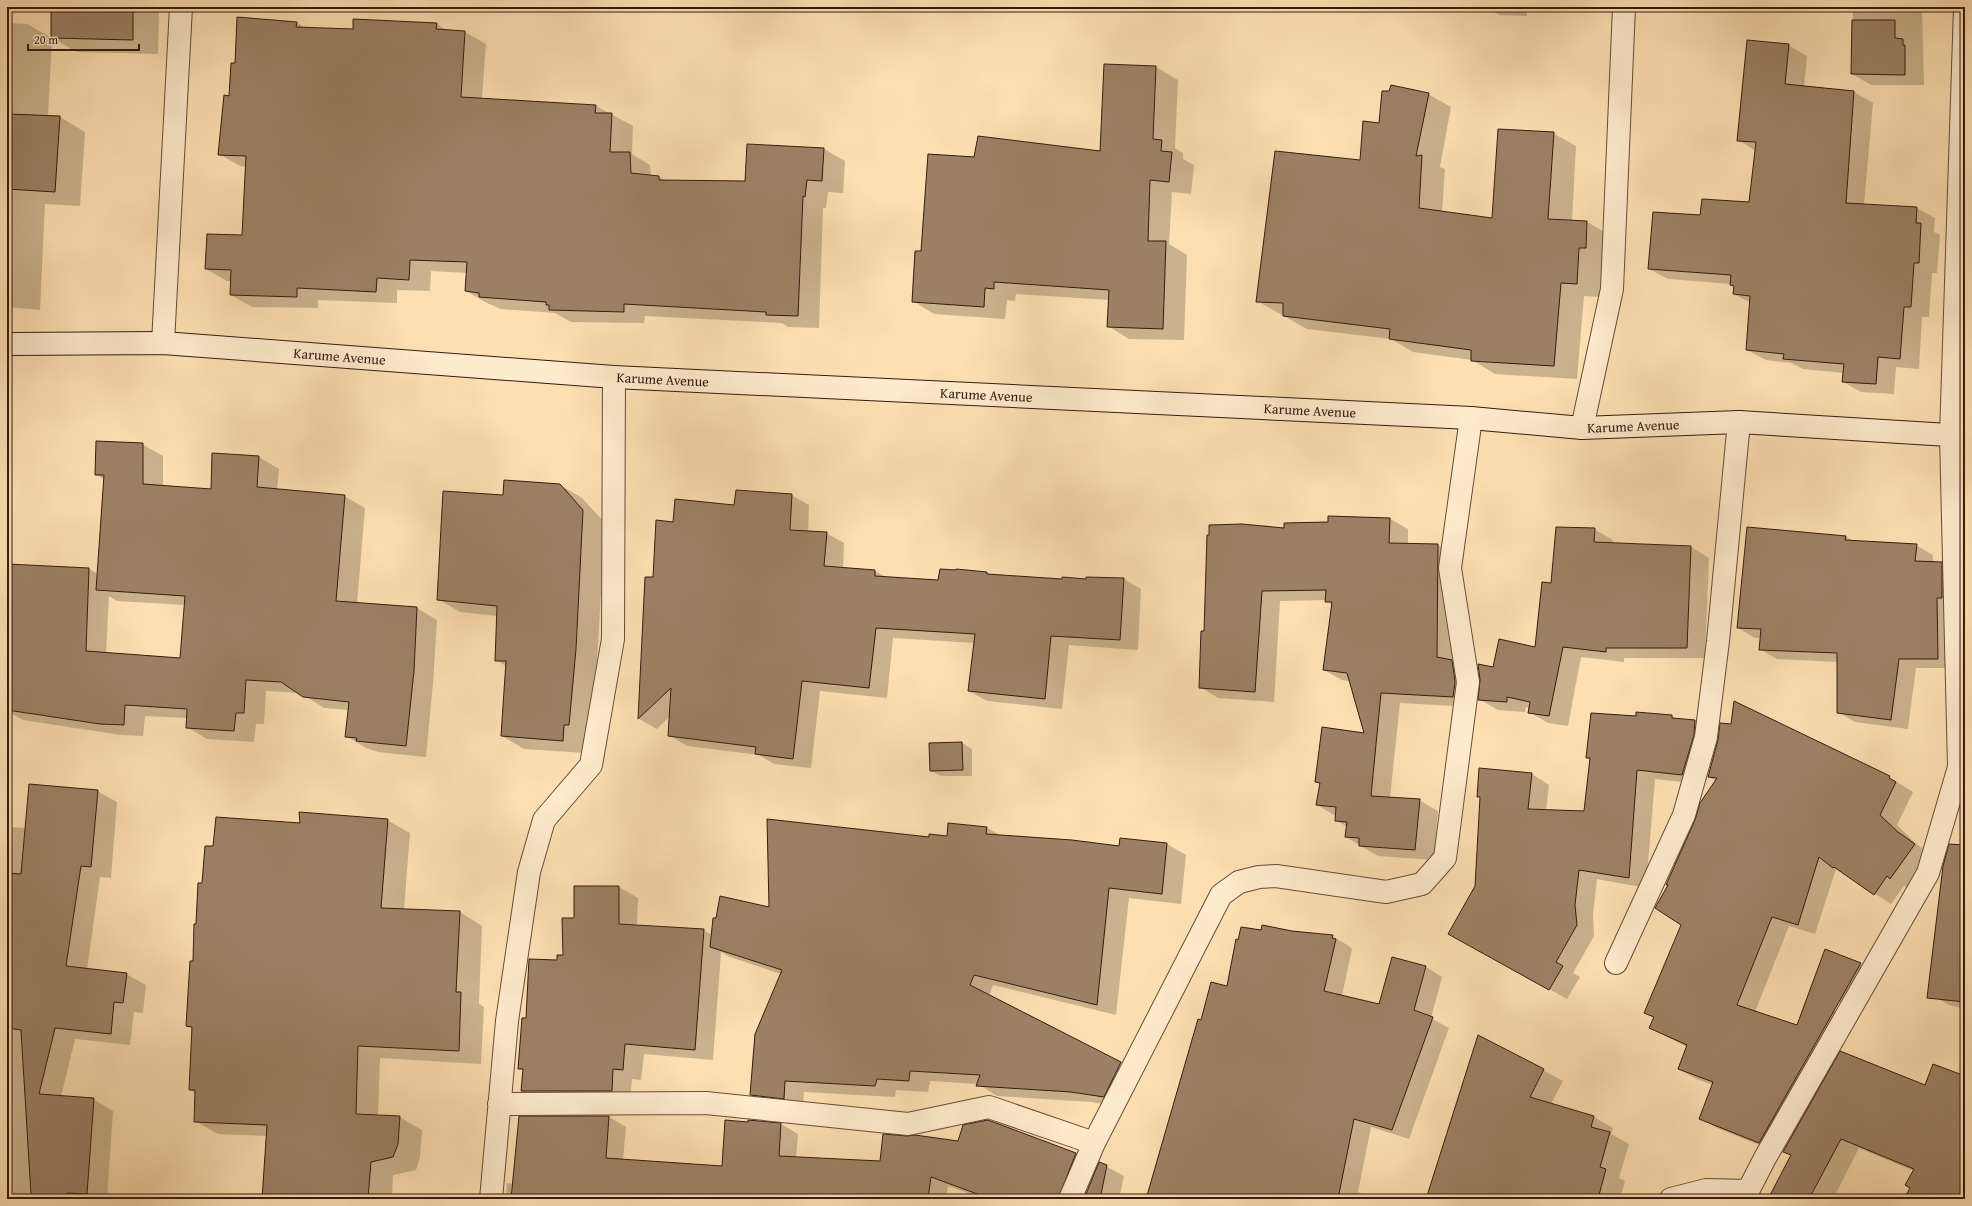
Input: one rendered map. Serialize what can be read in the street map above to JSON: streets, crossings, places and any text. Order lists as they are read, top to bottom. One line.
{"streets":{"street":["Karume Avenue"]},"scale_bar":"20 m"}
